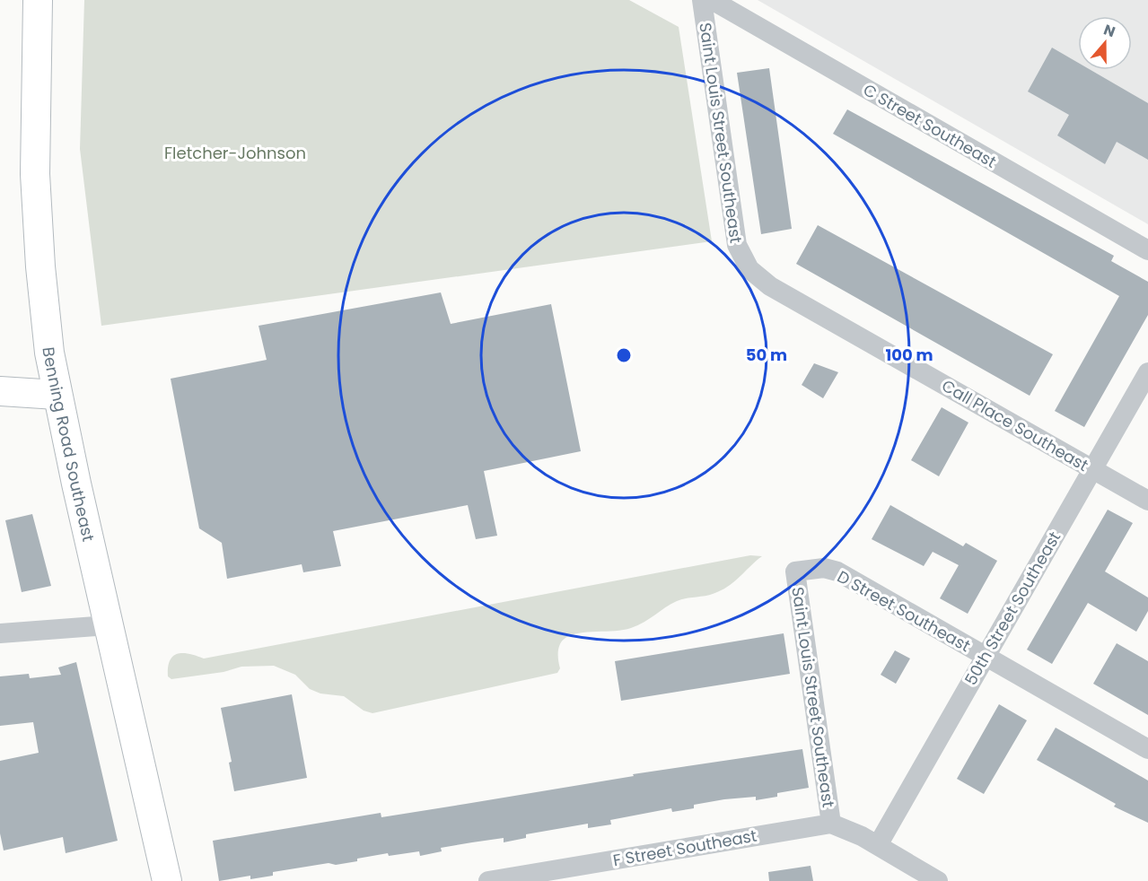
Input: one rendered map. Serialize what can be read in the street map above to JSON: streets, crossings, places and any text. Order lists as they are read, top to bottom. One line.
{"streets":{"main road":["Benning Road Southeast"],"street":["C Street Southeast","Saint Louis Street Southeast","Call Place Southeast","50th Street Southeast","D Street Southeast","F Street Southeast"]},"crossings":[["Saint Louis Street Southeast","Call Place Southeast"],["Saint Louis Street Southeast","D Street Southeast"],["Saint Louis Street Southeast","F Street Southeast"],["Call Place Southeast","50th Street Southeast"],["50th Street Southeast","D Street Southeast"]],"parks":["Fletcher-Johnson"],"north":"top","rings":["50 m","100 m"]}
